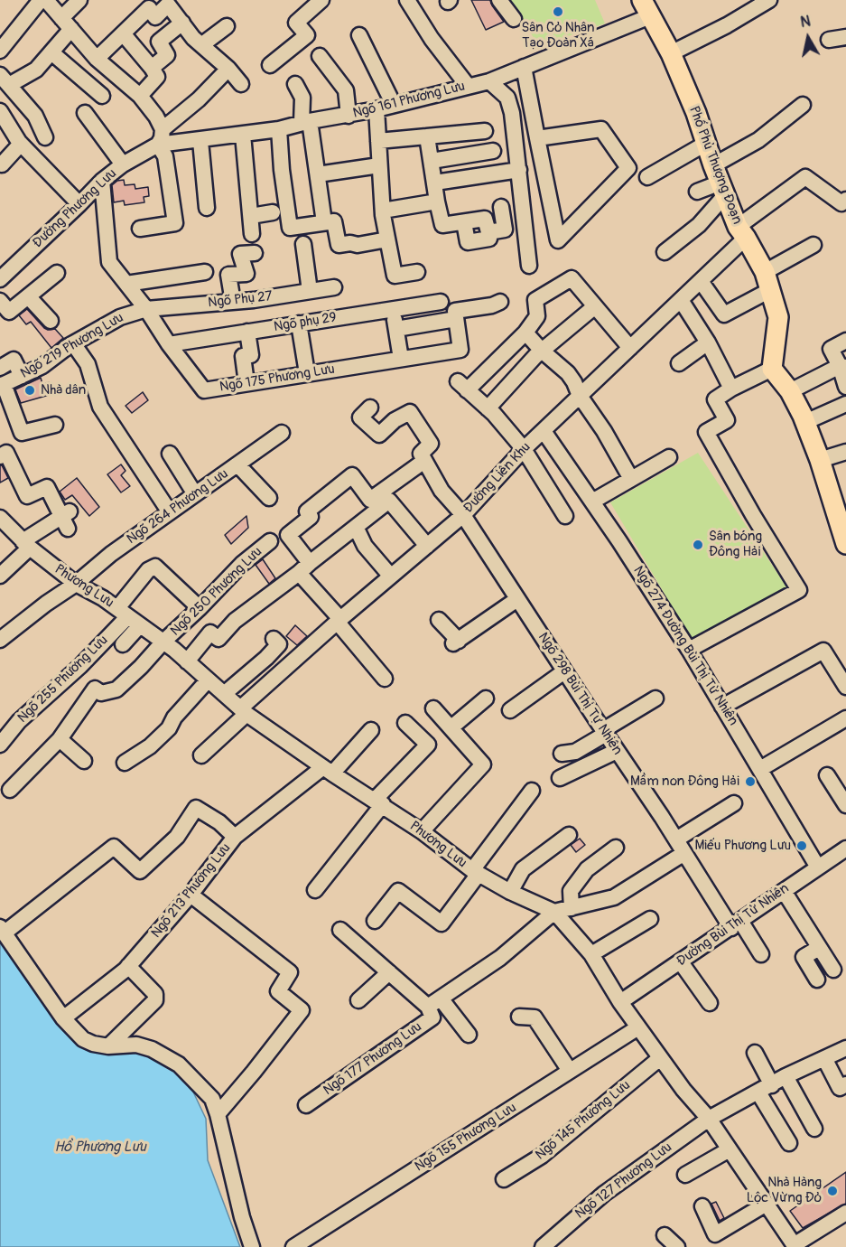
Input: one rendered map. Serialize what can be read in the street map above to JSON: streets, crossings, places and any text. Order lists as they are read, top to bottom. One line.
{"streets":{"main road":["Phố Phủ Thượng Đoạn"],"street":["Ngõ 161 Phương Lưu","Đường Phương Lưu","Ngõ Phụ 27","Ngõ phụ 29","Ngõ 219 Phương Lưu","Ngõ 175 Phương Lưu","Đường Liên Khu","Ngõ 264 Phương Lưu","Phương Lưu","Ngõ 250 Phương Lưu","Ngõ 274 Đường Bùi Thị Từ Nhiên","Ngõ 255 Phương Lưu","Ngõ 298 Bùi Thị Tự Nhiên","Ngõ 213 Phương Lưu","Đường Bùi Thị Từ Nhiên","Ngõ 177 Phương Lưu","Ngõ 145 Phương Lưu","Ngõ 155 Phương Lưu","Ngõ 127 Phương Lưu"]},"crossings":[["Ngõ 161 Phương Lưu","Phố Phủ Thượng Đoạn"],["Ngõ 161 Phương Lưu","Đường Phương Lưu"],["Phố Phủ Thượng Đoạn","Đường Liên Khu"],["Đường Phương Lưu","Ngõ 175 Phương Lưu"],["Ngõ Phụ 27","Ngõ 219 Phương Lưu"],["Ngõ Phụ 27","Ngõ 175 Phương Lưu"],["Ngõ phụ 29","Ngõ 175 Phương Lưu"],["Ngõ 219 Phương Lưu","Ngõ 175 Phương Lưu"],["Đường Liên Khu","Phương Lưu"],["Đường Liên Khu","Ngõ 274 Đường Bùi Thị Từ Nhiên"],["Đường Liên Khu","Ngõ 298 Bùi Thị Tự Nhiên"],["Ngõ 264 Phương Lưu","Phương Lưu"],["Phương Lưu","Ngõ 250 Phương Lưu"],["Phương Lưu","Ngõ 255 Phương Lưu"],["Phương Lưu","Ngõ 213 Phương Lưu"],["Phương Lưu","Đường Bùi Thị Từ Nhiên"],["Phương Lưu","Ngõ 145 Phương Lưu"],["Phương Lưu","Ngõ 155 Phương Lưu"],["Phương Lưu","Ngõ 127 Phương Lưu"],["Ngõ 274 Đường Bùi Thị Từ Nhiên","Đường Bùi Thị Từ Nhiên"],["Ngõ 298 Bùi Thị Tự Nhiên","Đường Bùi Thị Từ Nhiên"]],"water":["Hồ Phương Lưu"],"places":["Sân Cỏ Nhân Tạo Đoàn Xá","Nhà dân","Sân bóng Đông Hải","Mầm non Đông Hải","Miếu Phương Lưu","Nhà Hàng Lộc Vừng Đỏ"],"north":"top"}
